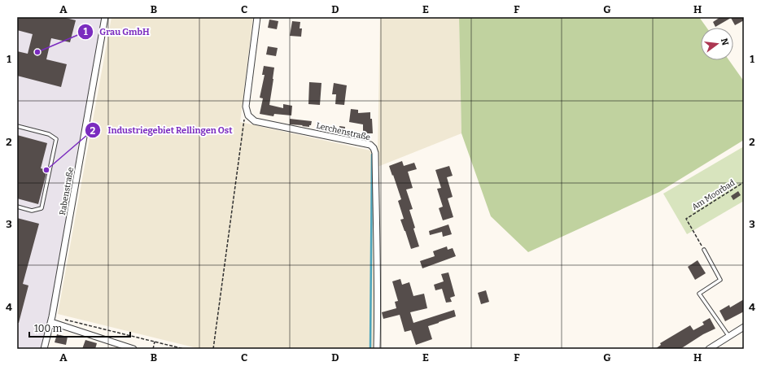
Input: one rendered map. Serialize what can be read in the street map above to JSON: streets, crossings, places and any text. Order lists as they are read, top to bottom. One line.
{"streets":{"street":["Lerchenstraße","Rabenstraße"],"path":["Am Moorbad"]},"places":["Grau GmbH","Industriegebiet Rellingen Ost"],"scale_bar":"100 m","north":"right","grid":{"columns":["A","B","C","D","E","F","G","H"],"rows":["1","2","3","4"]}}
